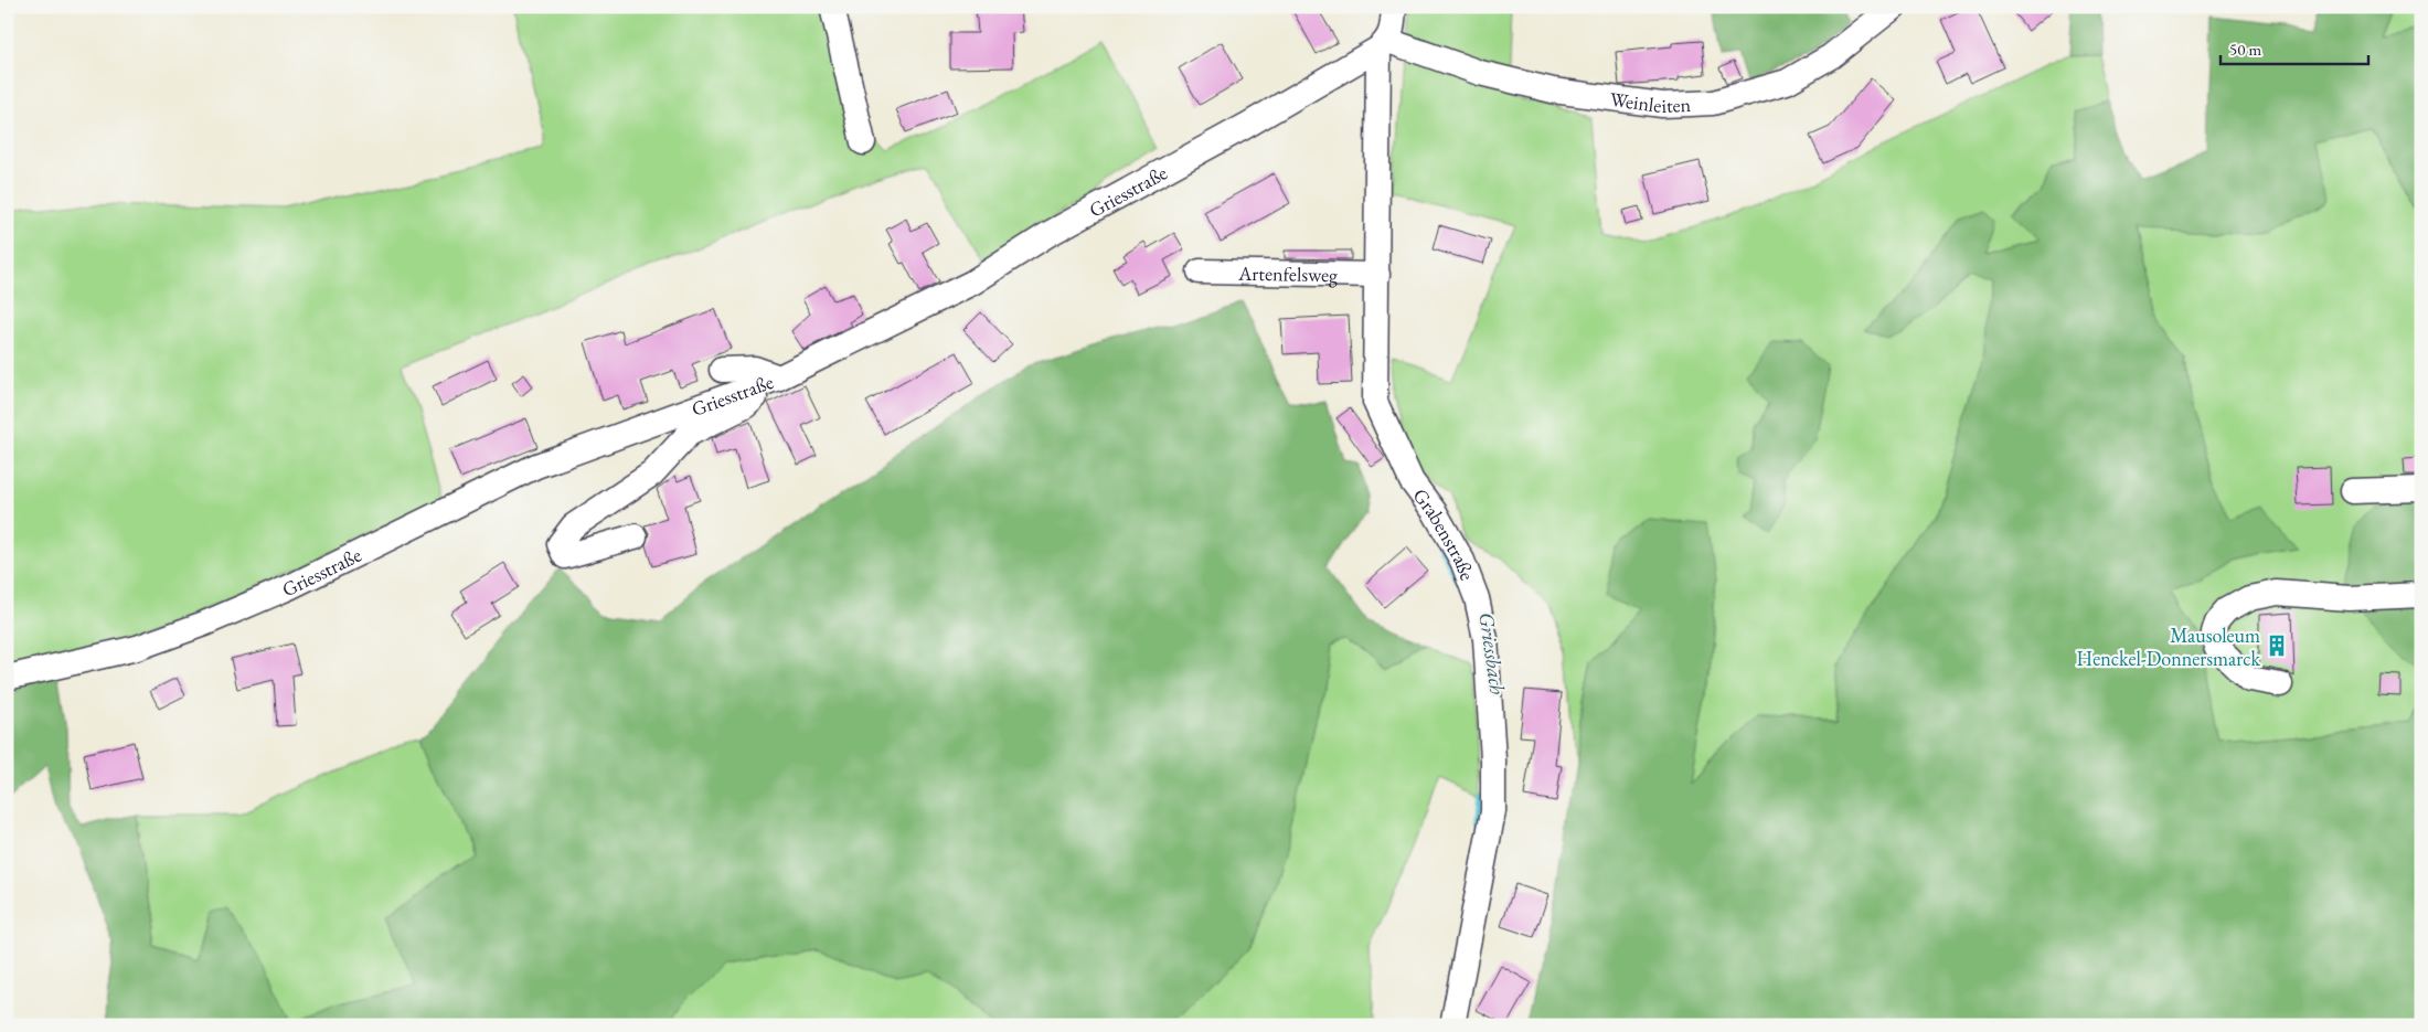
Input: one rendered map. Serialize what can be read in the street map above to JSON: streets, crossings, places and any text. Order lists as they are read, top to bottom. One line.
{"streets":{"street":["Weinleiten","Griesstraße","Artenfelsweg","Grabenstraße"]},"crossings":[["Weinleiten","Griesstraße"],["Weinleiten","Grabenstraße"],["Griesstraße","Grabenstraße"],["Artenfelsweg","Grabenstraße"]],"water":["Griessbach"],"places":{"building":["Mausoleum Henckel-Donnersmarck"]},"scale_bar":"50 m"}
